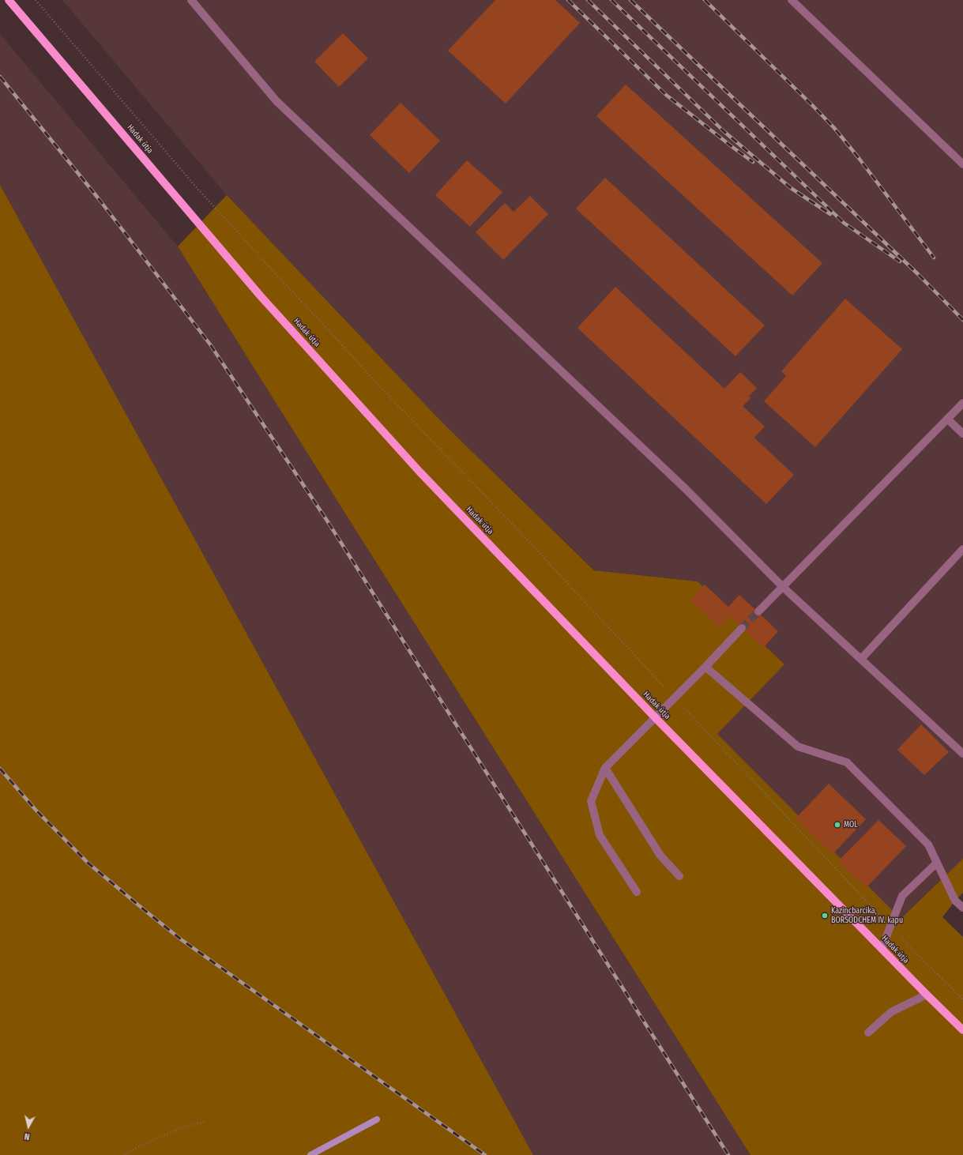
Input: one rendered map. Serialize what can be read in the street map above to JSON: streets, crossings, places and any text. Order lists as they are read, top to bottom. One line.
{"streets":{"main road":["Hadak útja"]},"places":["MOL","Kazincbarcika, BORSODCHEM IV. kapu"],"north":"bottom"}
